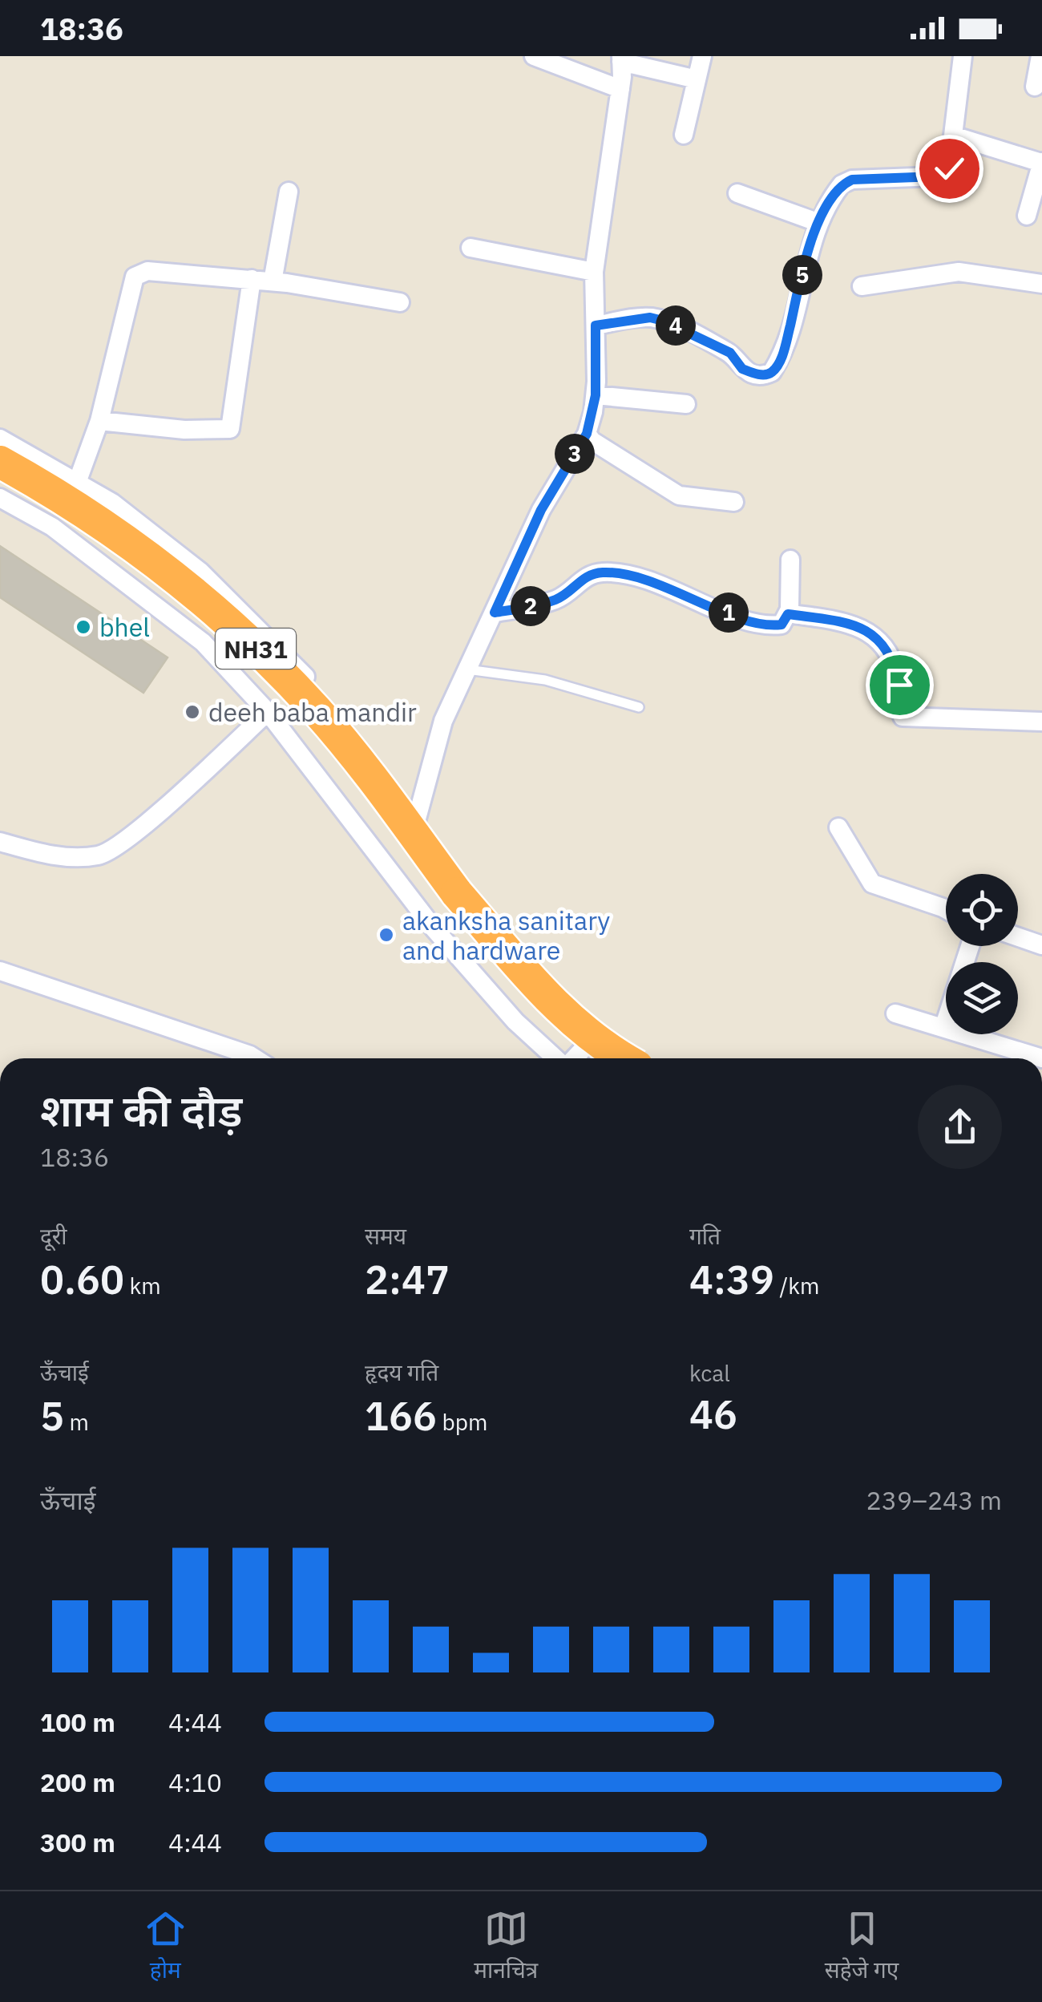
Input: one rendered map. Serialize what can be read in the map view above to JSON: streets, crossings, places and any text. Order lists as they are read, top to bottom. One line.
{"streets":{"highway":["NH31"]},"places":["bhel","deeh baba mandir","akanksha sanitary and hardware"],"page":{"status":"18:36","pins":["5","4","3","2","1"],"heading":["शाम की दौड़","18:36"],"stats":[["दूरी","0.60 km"],["समय","2:47"],["गति","4:39 /km"],["ऊँचाई","5 m"],["हृदय गति","166 bpm"],["kcal","46"]],"chart":["ऊँचाई","239–243 m"],"list":[{"name":"100 m","note":"4:44"},{"name":"200 m","note":"4:10"},{"name":"300 m","note":"4:44"}],"tabs":["होम","मानचित्र","सहेजे गए"]}}
